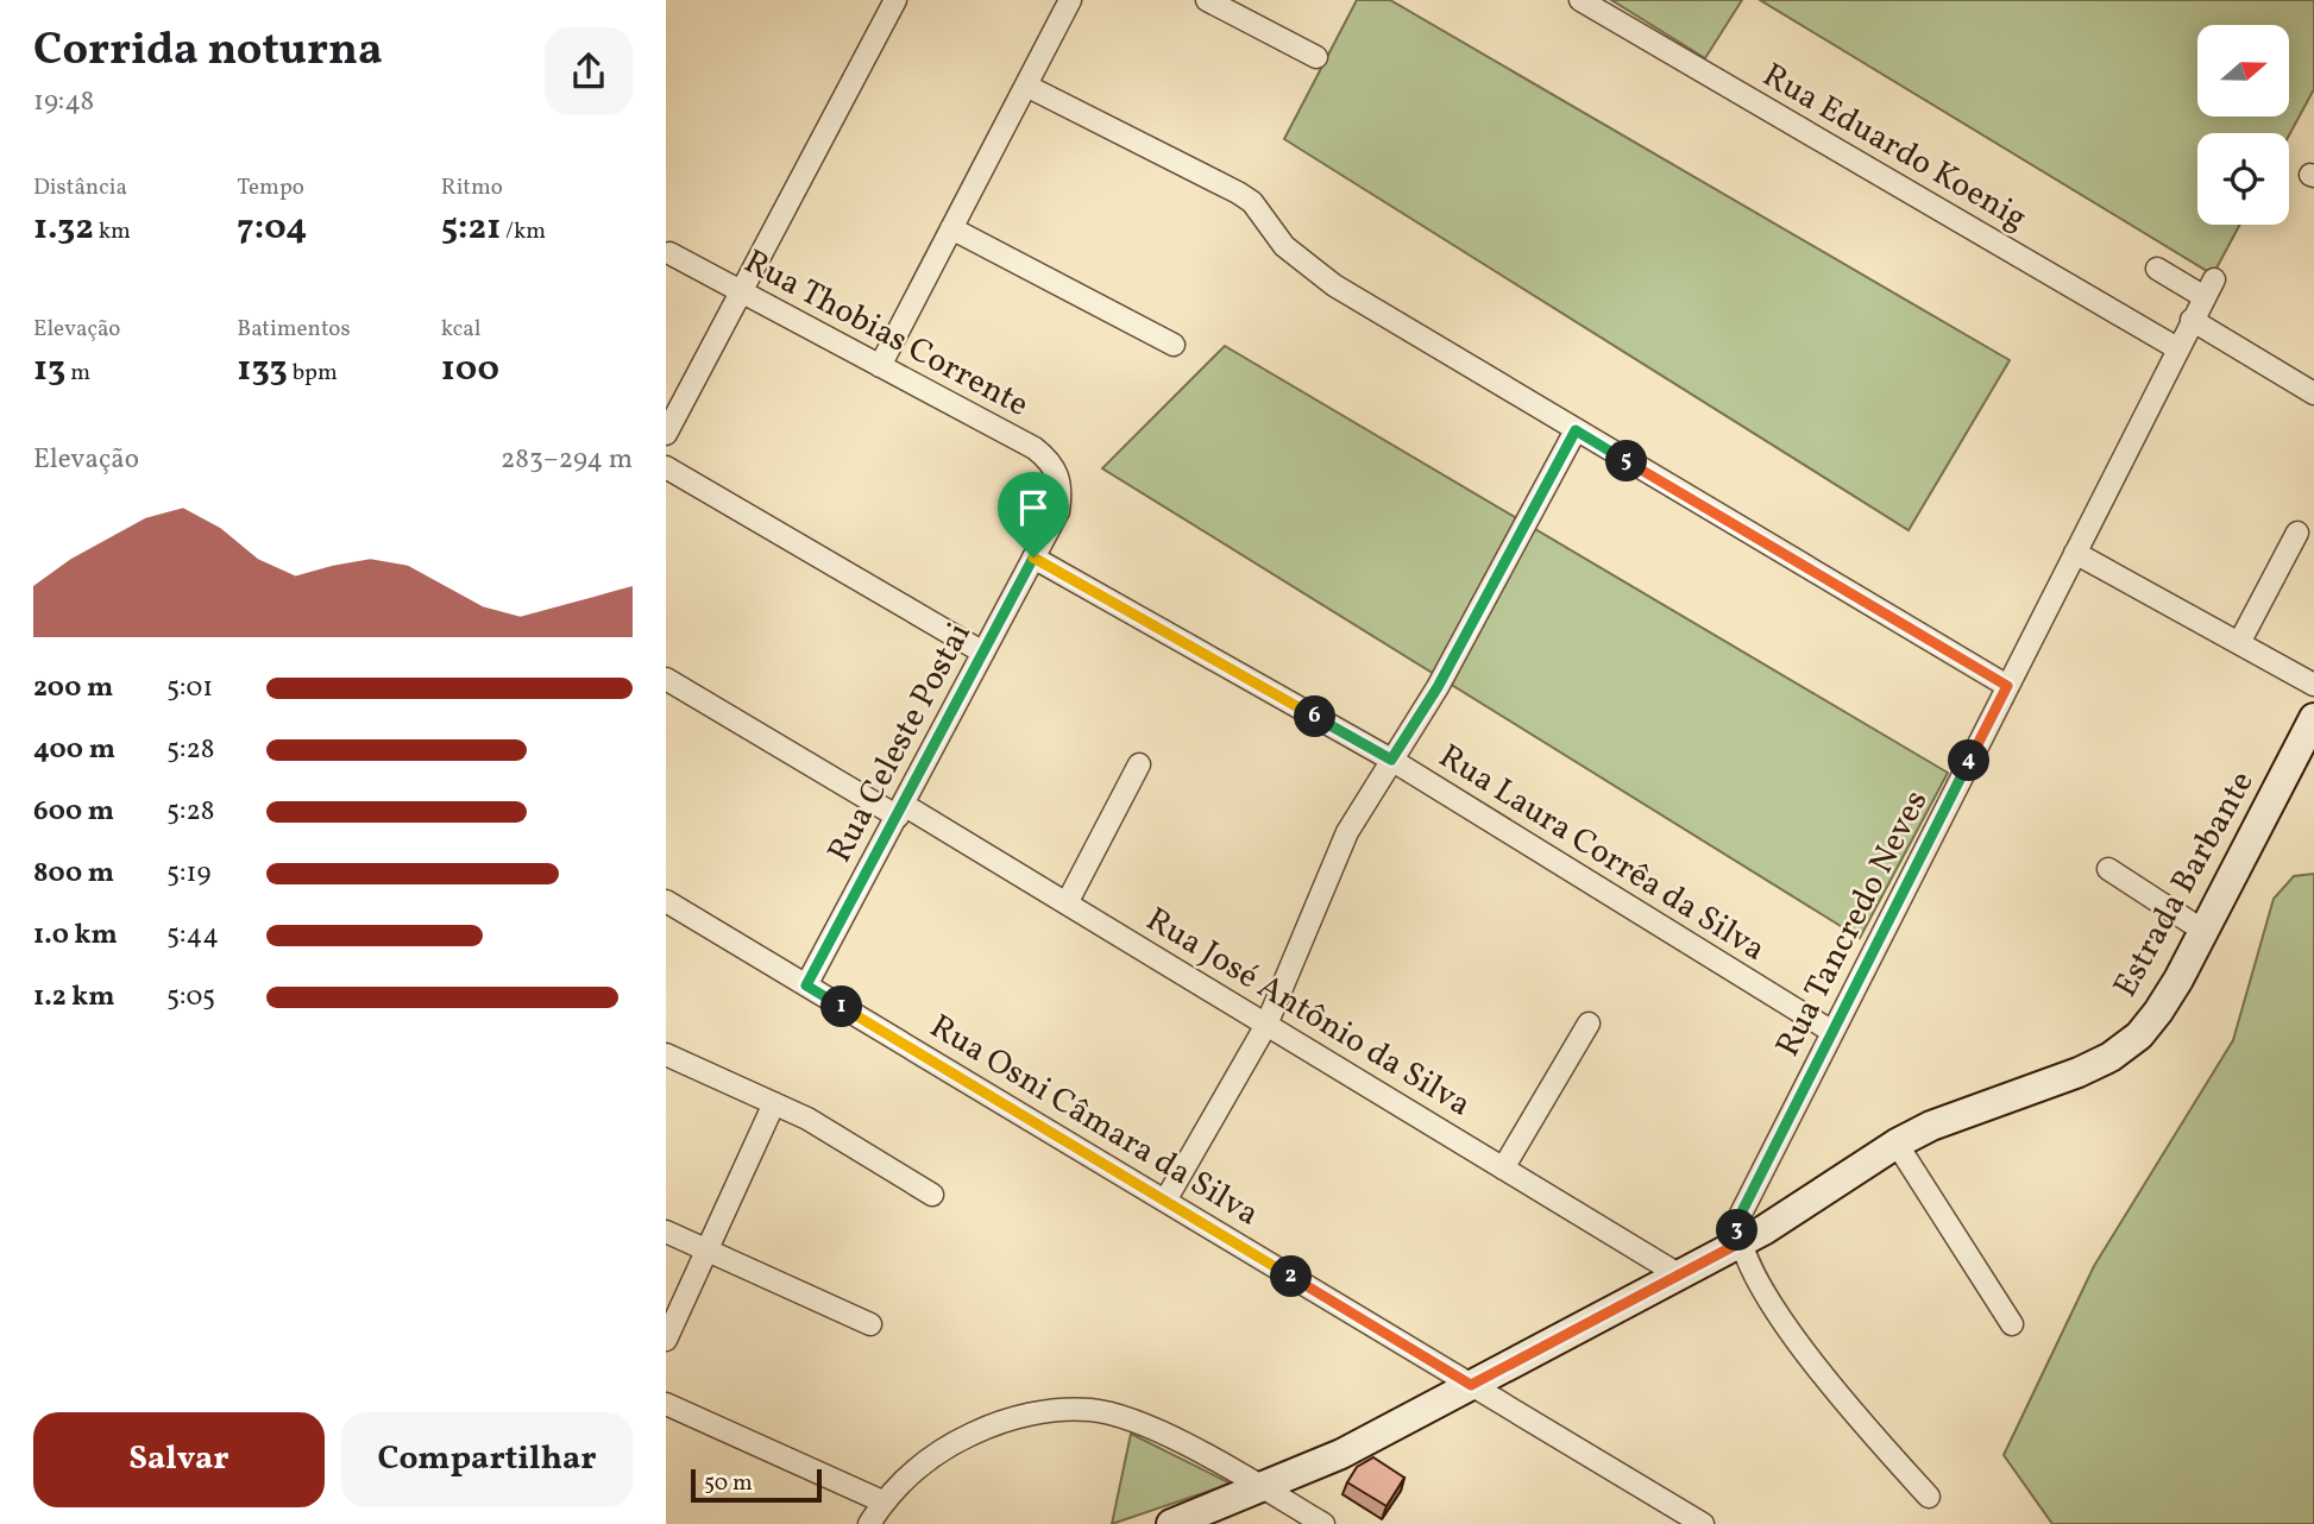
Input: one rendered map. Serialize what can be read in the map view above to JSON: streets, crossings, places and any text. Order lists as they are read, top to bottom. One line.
{"streets":{"main road":["Estrada Barbante"],"street":["Rua Eduardo Koenig","Rua Thobias Corrente","Rua Celeste Postai","Rua Laura Corrêa da Silva","Rua Tancredo Neves","Rua José Antônio da Silva","Rua Osni Câmara da Silva"]},"crossings":[["Rua Eduardo Koenig","Rua Tancredo Neves"],["Rua Thobias Corrente","Rua Celeste Postai"],["Rua Celeste Postai","Rua Laura Corrêa da Silva"],["Rua Celeste Postai","Rua José Antônio da Silva"],["Rua Celeste Postai","Rua Osni Câmara da Silva"],["Rua Laura Corrêa da Silva","Rua Tancredo Neves"],["Estrada Barbante","Rua Tancredo Neves"],["Estrada Barbante","Rua José Antônio da Silva"],["Estrada Barbante","Rua Osni Câmara da Silva"]],"scale_bar":"50 m","north":"right","page":{"heading":["Corrida noturna","19:48"],"stats":[["Distância","1.32 km"],["Tempo","7:04"],["Ritmo","5:21 /km"],["Elevação","13 m"],["Batimentos","133 bpm"],["kcal","100"]],"chart":["Elevação","283–294 m"],"pins":["5","6","4","1","3","2"],"list":[{"name":"200 m","note":"5:01"},{"name":"400 m","note":"5:28"},{"name":"600 m","note":"5:28"},{"name":"800 m","note":"5:19"},{"name":"1.0 km","note":"5:44"},{"name":"1.2 km","note":"5:05"}],"buttons":["Salvar","Compartilhar"],"scale":"50 m"}}
